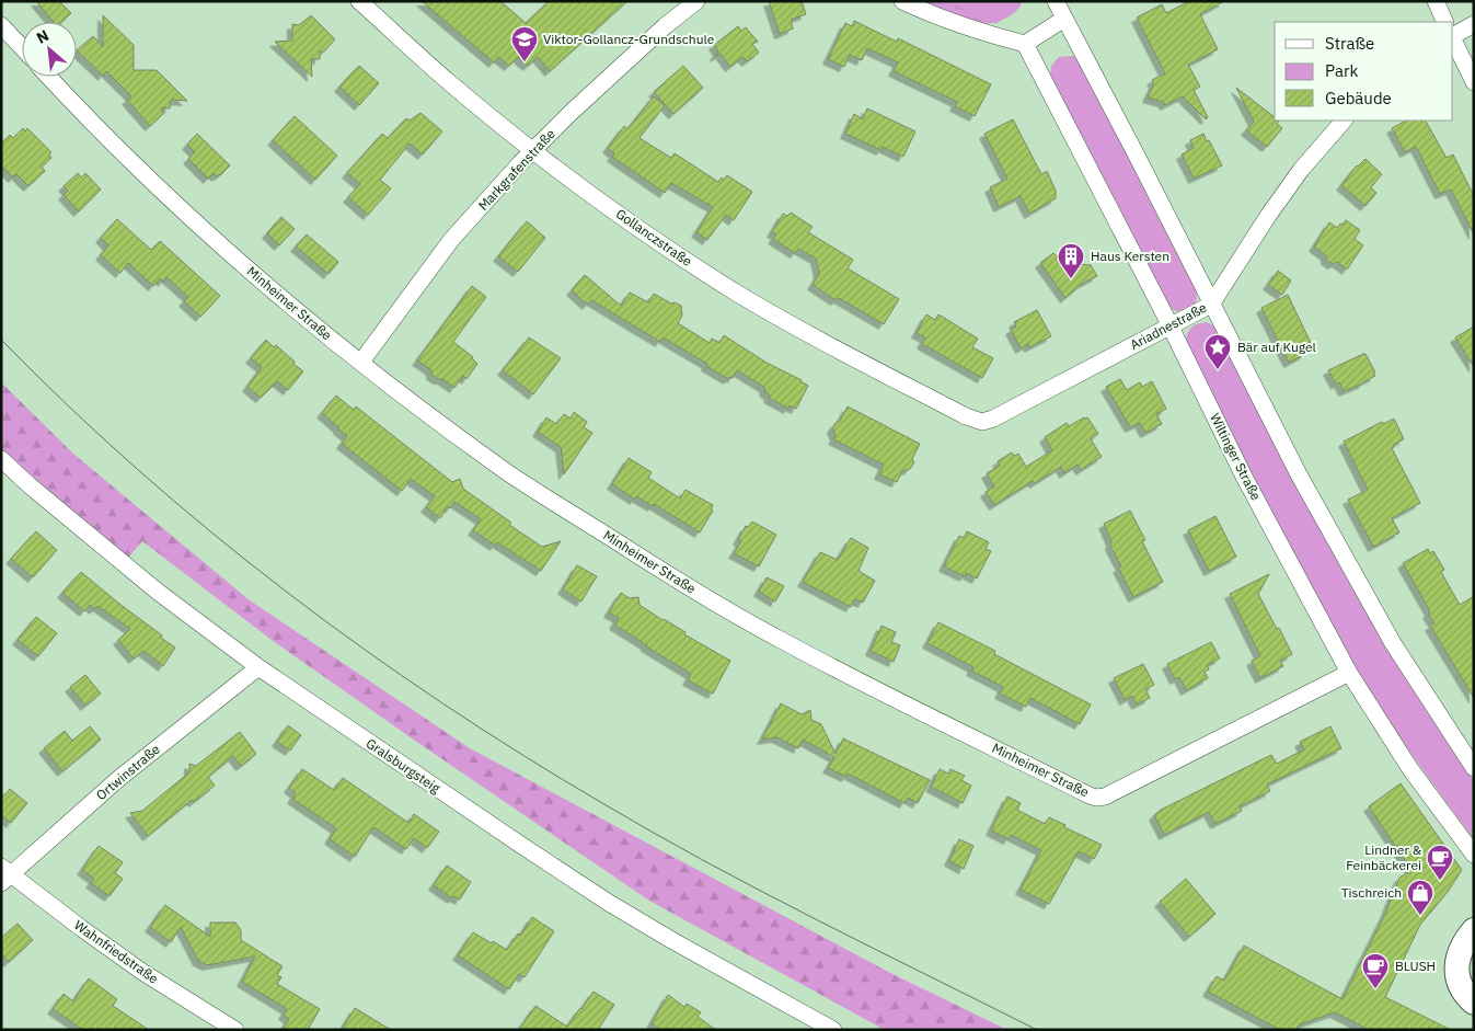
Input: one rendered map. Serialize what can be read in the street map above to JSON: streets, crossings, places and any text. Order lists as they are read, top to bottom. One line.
{"streets":{"street":["Markgrafenstraße","Gollanczstraße","Minheimer Straße","Ariadnestraße","Wiltinger Straße","Gralsburgsteig","Ortwinstraße","Wahnfriedstraße"]},"crossings":[["Markgrafenstraße","Gollanczstraße"],["Markgrafenstraße","Minheimer Straße"],["Gollanczstraße","Ariadnestraße"],["Minheimer Straße","Wiltinger Straße"],["Ariadnestraße","Wiltinger Straße"],["Gralsburgsteig","Ortwinstraße"],["Ortwinstraße","Wahnfriedstraße"]],"places":{"school or university":["Viktor-Gollancz-Grundschule"],"building":["Haus Kersten"],"place":["Bär auf Kugel"],"cafe":["Lindner & Feinbäckerei","BLUSH"],"shop":["Tischreich"]},"legend":["Straße","Park","Gebäude"],"north":"top left"}
